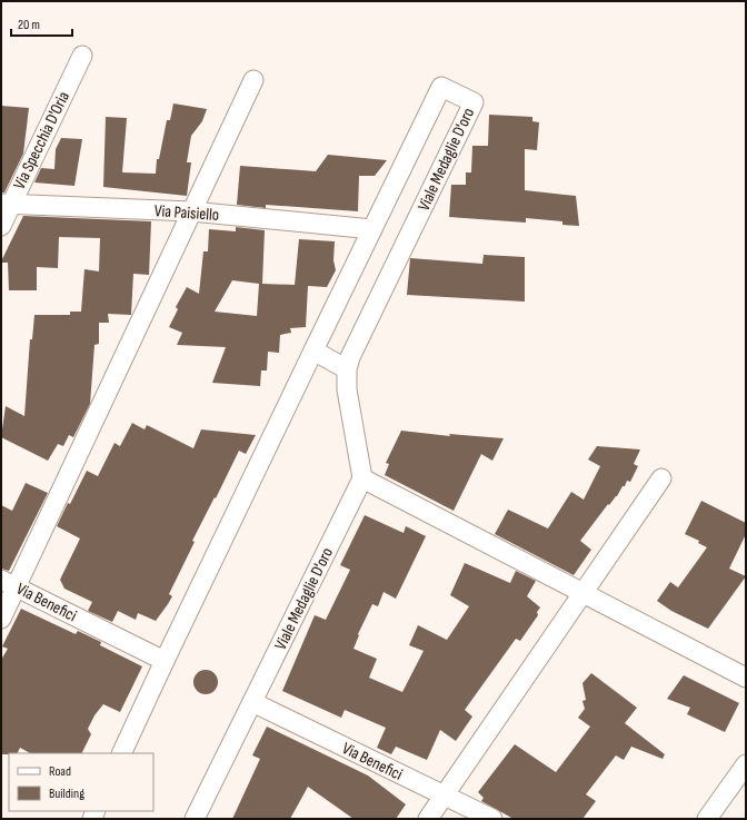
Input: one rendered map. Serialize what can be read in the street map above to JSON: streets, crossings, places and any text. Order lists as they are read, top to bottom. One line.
{"streets":{"street":["Via Specchia D'Oria","Viale Medaglie D'oro","Via Paisiello","Via Benefici"]},"crossings":[["Via Specchia D'Oria","Via Paisiello"],["Viale Medaglie D'oro","Via Paisiello"],["Viale Medaglie D'oro","Via Benefici"]],"legend":["Road","Building"],"scale_bar":"20 m"}
